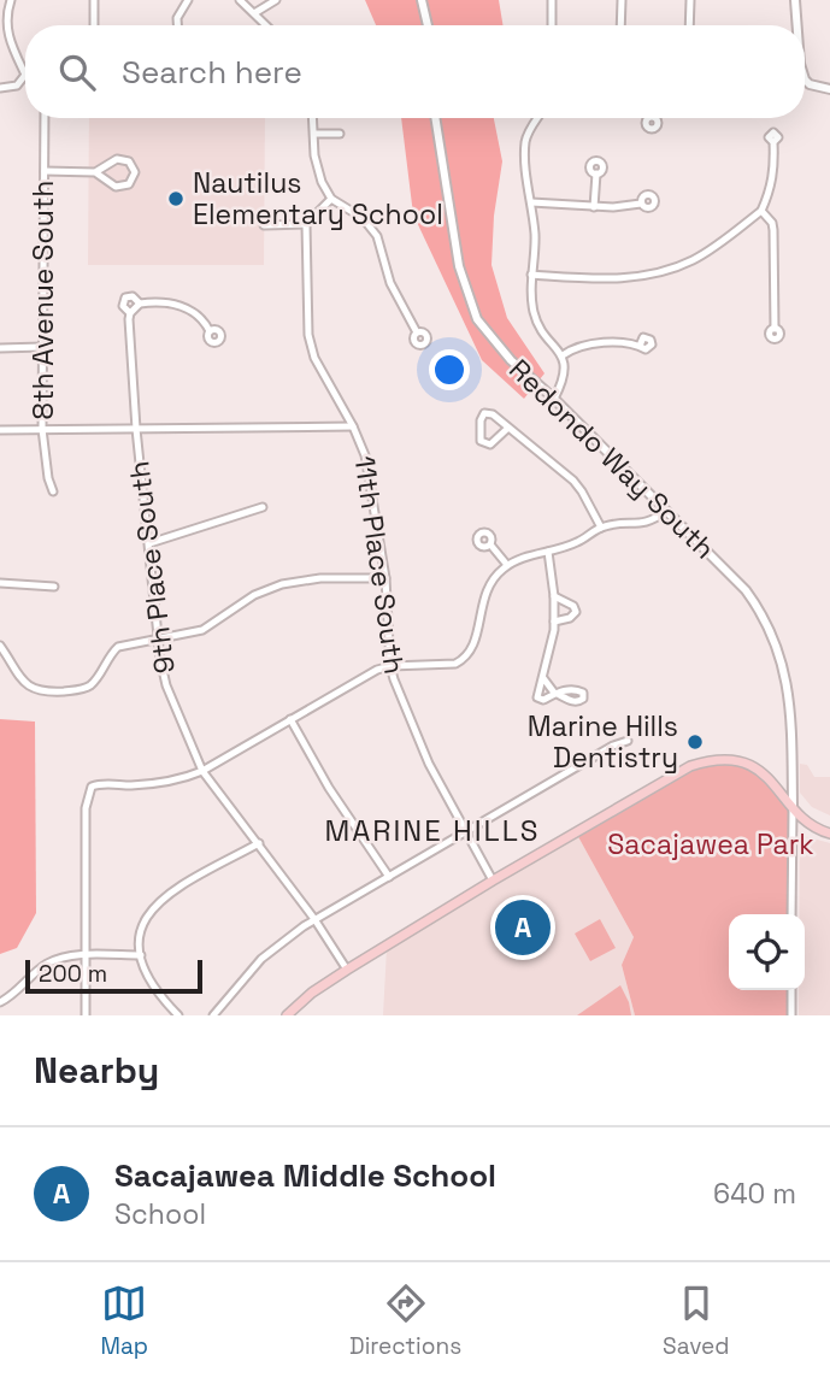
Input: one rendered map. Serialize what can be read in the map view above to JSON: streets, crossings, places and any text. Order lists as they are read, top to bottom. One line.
{"streets":{"street":["8th Avenue South","Redondo Way South","11th Place South","9th Place South"]},"districts":["MARINE HILLS"],"parks":["Sacajawea Park"],"places":["Nautilus Elementary School","Marine Hills Dentistry"],"scale_bar":"200 m","page":{"search":"Search here","pins":"A","scale":"200 m","heading":"Nearby","list":[{"mark":"A","name":"Sacajawea Middle School","note":"School","value":"640 m"}],"nav":["Map","Directions","Saved"]}}
